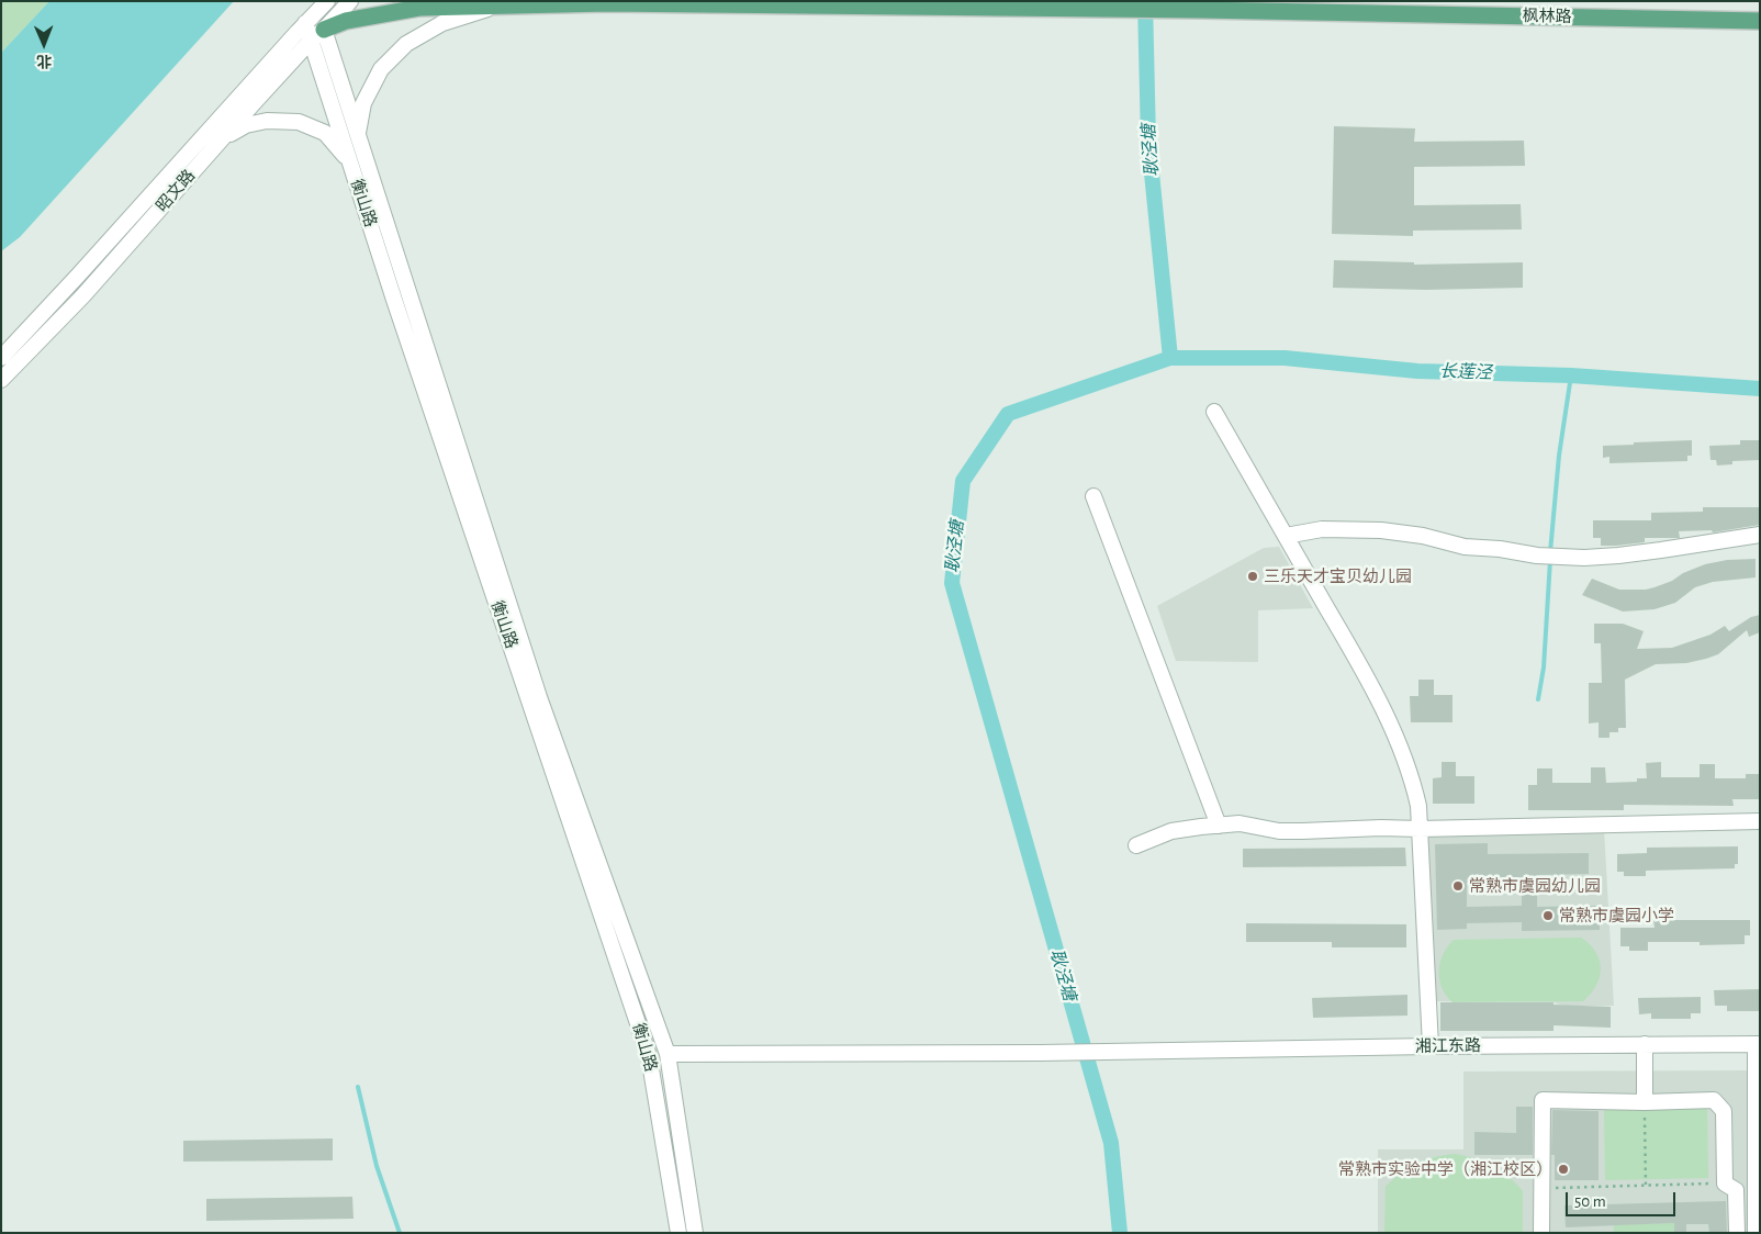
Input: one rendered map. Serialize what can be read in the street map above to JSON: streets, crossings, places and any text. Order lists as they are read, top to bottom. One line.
{"streets":{"main road":["枫林路"],"street":["昭文路","衡山路","湘江东路"]},"crossings":[["昭文路","衡山路"],["衡山路","湘江东路"]],"water":["耿泾塘","长莲泾"],"places":["三乐天才宝贝幼儿园","常熟市虞园幼儿园","常熟市虞园小学","常熟市实验中学（湘江校区）"],"scale_bar":"50 m","north":"bottom"}
